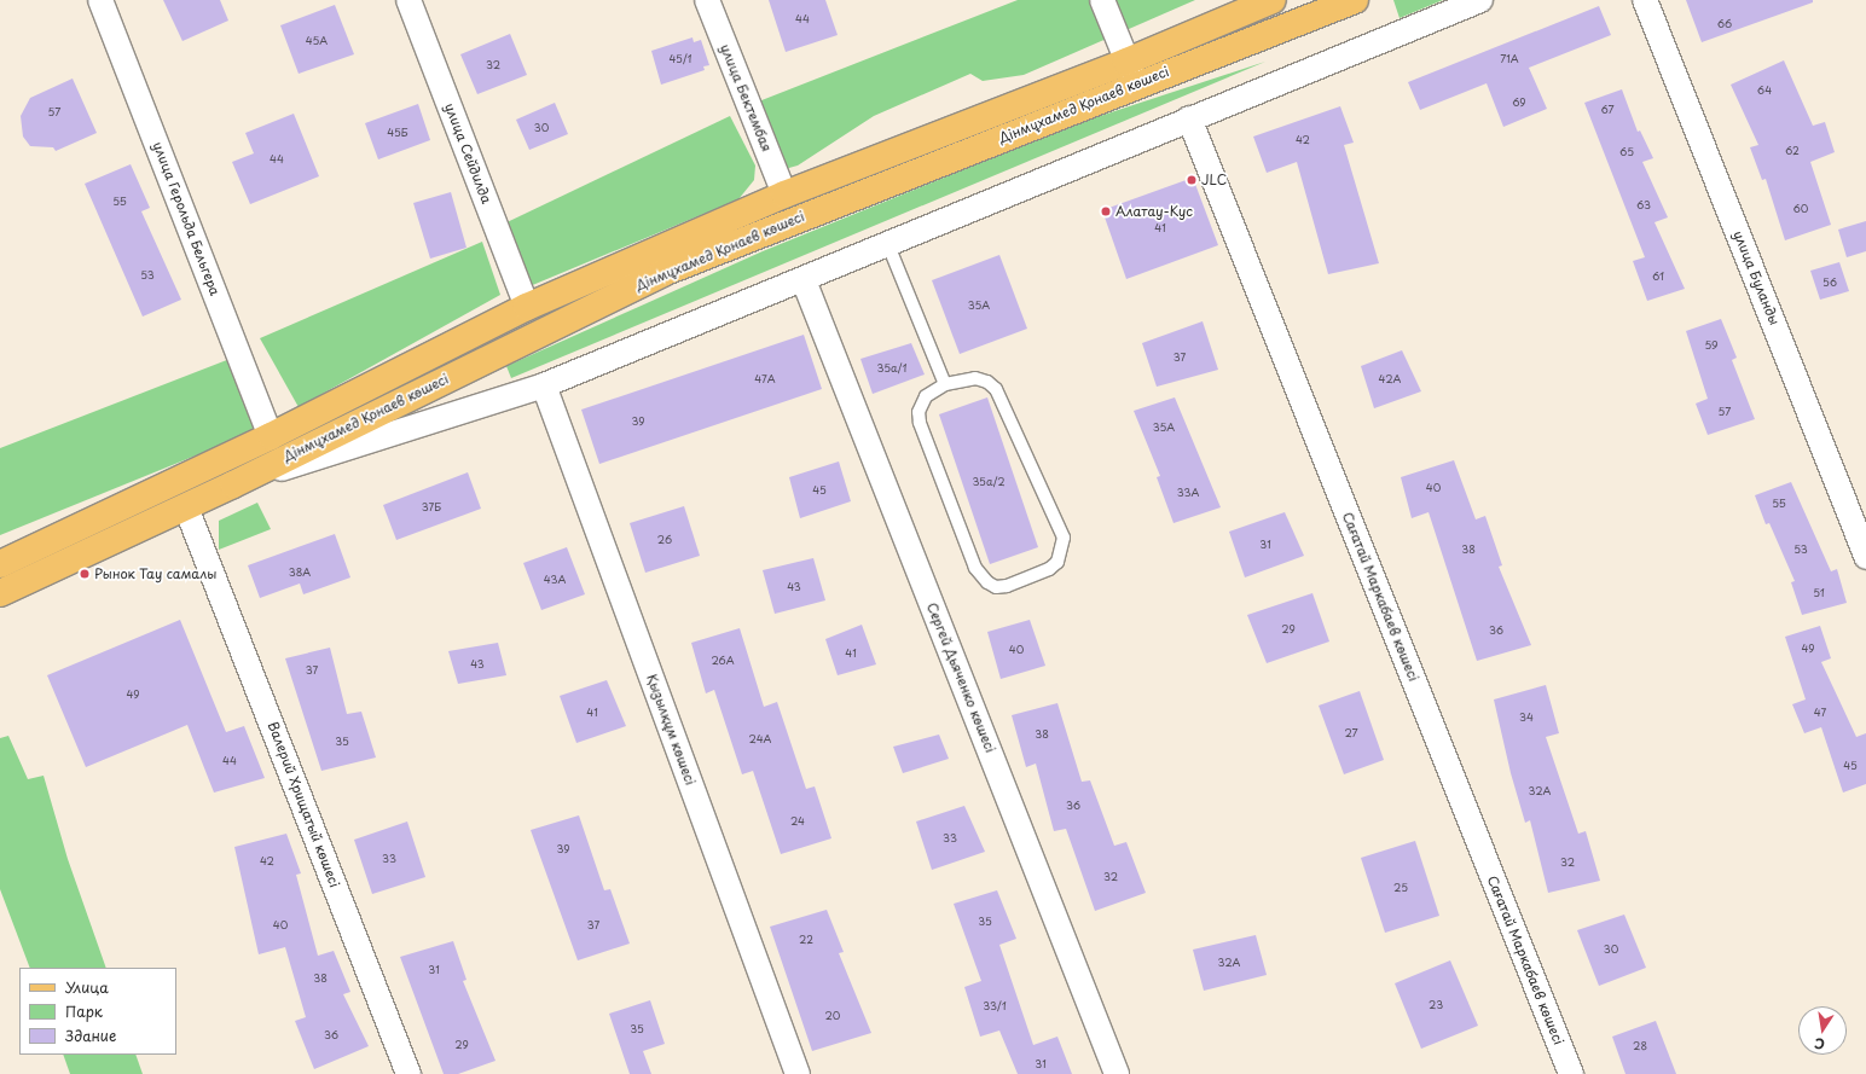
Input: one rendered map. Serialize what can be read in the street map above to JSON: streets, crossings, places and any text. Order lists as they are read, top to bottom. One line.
{"streets":{"main road":["Дінмұхамед Қонаев көшесі"],"street":["улица Бектембая","улица Сейдилда","улица Герольда Бельгера","улица Буланды","Сағатай Маркабаев көшесі","Сергей Дьяченко көшесі","Қызылқұм көшесі","Валерий Хрищатый көшесі"]},"crossings":[["улица Бектембая","Дінмұхамед Қонаев көшесі"],["Дінмұхамед Қонаев көшесі","улица Сейдилда"],["Дінмұхамед Қонаев көшесі","улица Герольда Бельгера"],["Дінмұхамед Қонаев көшесі","Валерий Хрищатый көшесі"]],"places":["JLC","Алатау-Кус","Рынок Тау самалы"],"house_numbers":["44","66","45А","45/1","71А","32","64","69","67","57","30","45Б","42","62","65","44","55","63","60","41","53","61","56","35А","59","37","35а/1","47А","42А","57","39","35А","35а/2","40","45","33А","55","37Б","26","31","38","53","38А","43А","43","51","29","36","49","40","41","26А","43","37","49","41","47","34","27","38","24А","35","44","45","32А","36","24","33","39","33","42","32","32","25","35","40","37","22","30","32А","31","38","23","33/1","20","35","36","29","28","31"],"legend":["Улица","Парк","Здание"],"north":"bottom"}
